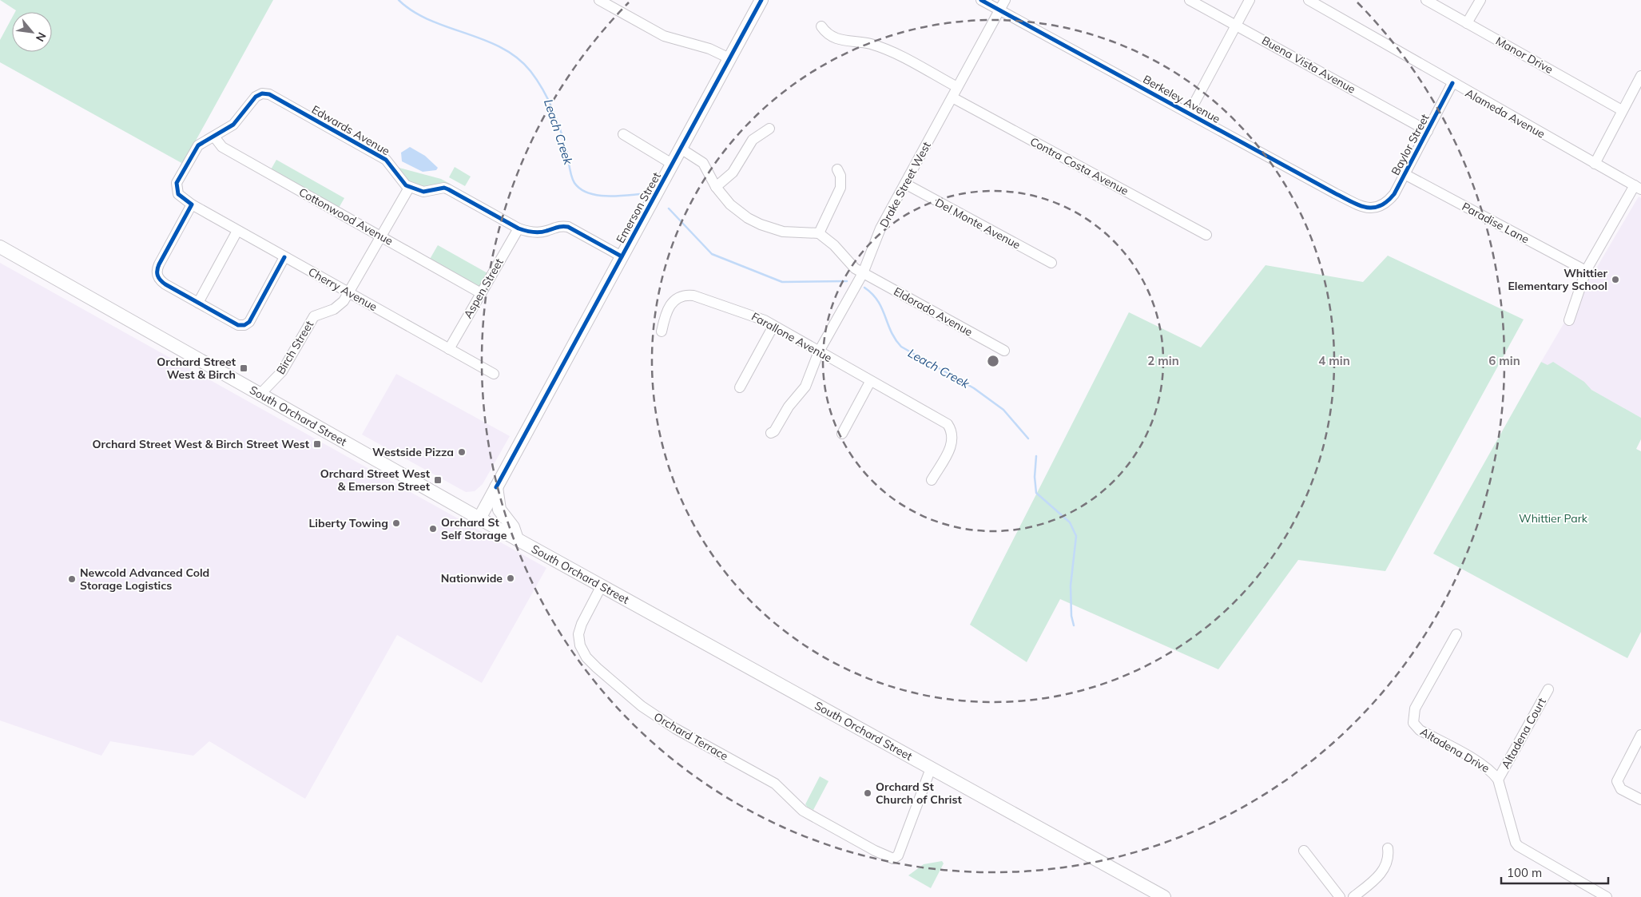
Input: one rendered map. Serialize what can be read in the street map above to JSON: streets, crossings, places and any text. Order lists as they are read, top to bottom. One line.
{"streets":{"main road":["Emerson Street","South Orchard Street"],"street":["Manor Drive","Buena Vista Avenue","Berkeley Avenue","Alameda Avenue","Edwards Avenue","Baylor Street","Contra Costa Avenue","Drake Street West","Cottonwood Avenue","Paradise Lane","Del Monte Avenue","Aspen Street","Cherry Avenue","Eldorado Avenue","Farallone Avenue","Birch Street","Altadena Court","Orchard Terrace","Altadena Drive"]},"crossings":[["Buena Vista Avenue","Baylor Street"],["Berkeley Avenue","Baylor Street"],["Alameda Avenue","Baylor Street"],["Edwards Avenue","Cherry Avenue"],["Edwards Avenue","Birch Street"],["Baylor Street","Paradise Lane"],["Contra Costa Avenue","Drake Street West"],["Drake Street West","Del Monte Avenue"],["Drake Street West","Eldorado Avenue"],["Drake Street West","Farallone Avenue"],["Emerson Street","South Orchard Street"],["Cottonwood Avenue","Aspen Street"],["Cottonwood Avenue","Cherry Avenue"],["Cottonwood Avenue","Birch Street"],["Aspen Street","Cherry Avenue"],["Cherry Avenue","Birch Street"],["Birch Street","South Orchard Street"],["South Orchard Street","Orchard Terrace"],["Altadena Court","Altadena Drive"]],"water":["Leach Creek"],"parks":["Whittier Park"],"places":{"other":["Whittier Elementary School","Westside Pizza","Liberty Towing","Orchard St Self Storage","Nationwide","Newcold Advanced Cold Storage Logistics","Orchard St Church of Christ"],"transit":["Orchard Street West & Birch","Orchard Street West & Birch Street West","Orchard Street West & Emerson Street"]},"scale_bar":"100 m","north":"bottom right","rings":["2 min","4 min","6 min"]}
